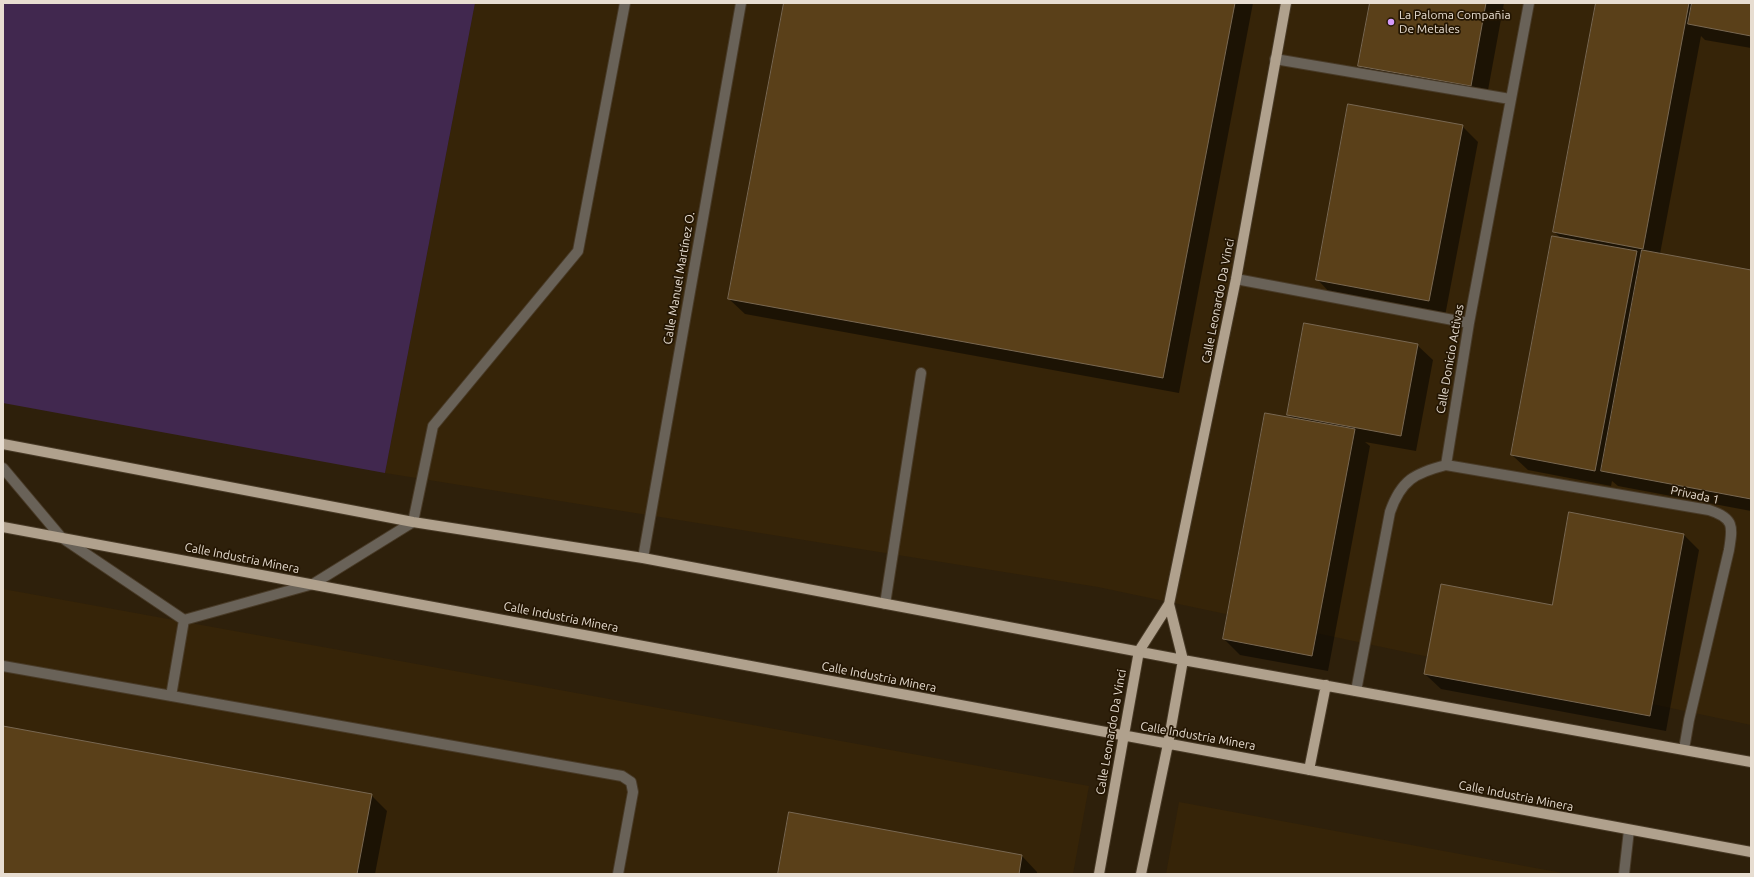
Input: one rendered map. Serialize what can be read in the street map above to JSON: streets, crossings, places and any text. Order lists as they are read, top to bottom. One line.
{"streets":{"main road":["Calle Leonardo Da Vinci","Calle Industria Minera"],"street":["Calle Manuel Martínez O.","Calle Donicio Activas","Privada 1"]},"crossings":[["Calle Leonardo Da Vinci","Calle Industria Minera"],["Calle Donicio Activas","Privada 1"]],"places":["La Paloma Compañia De Metales"]}
